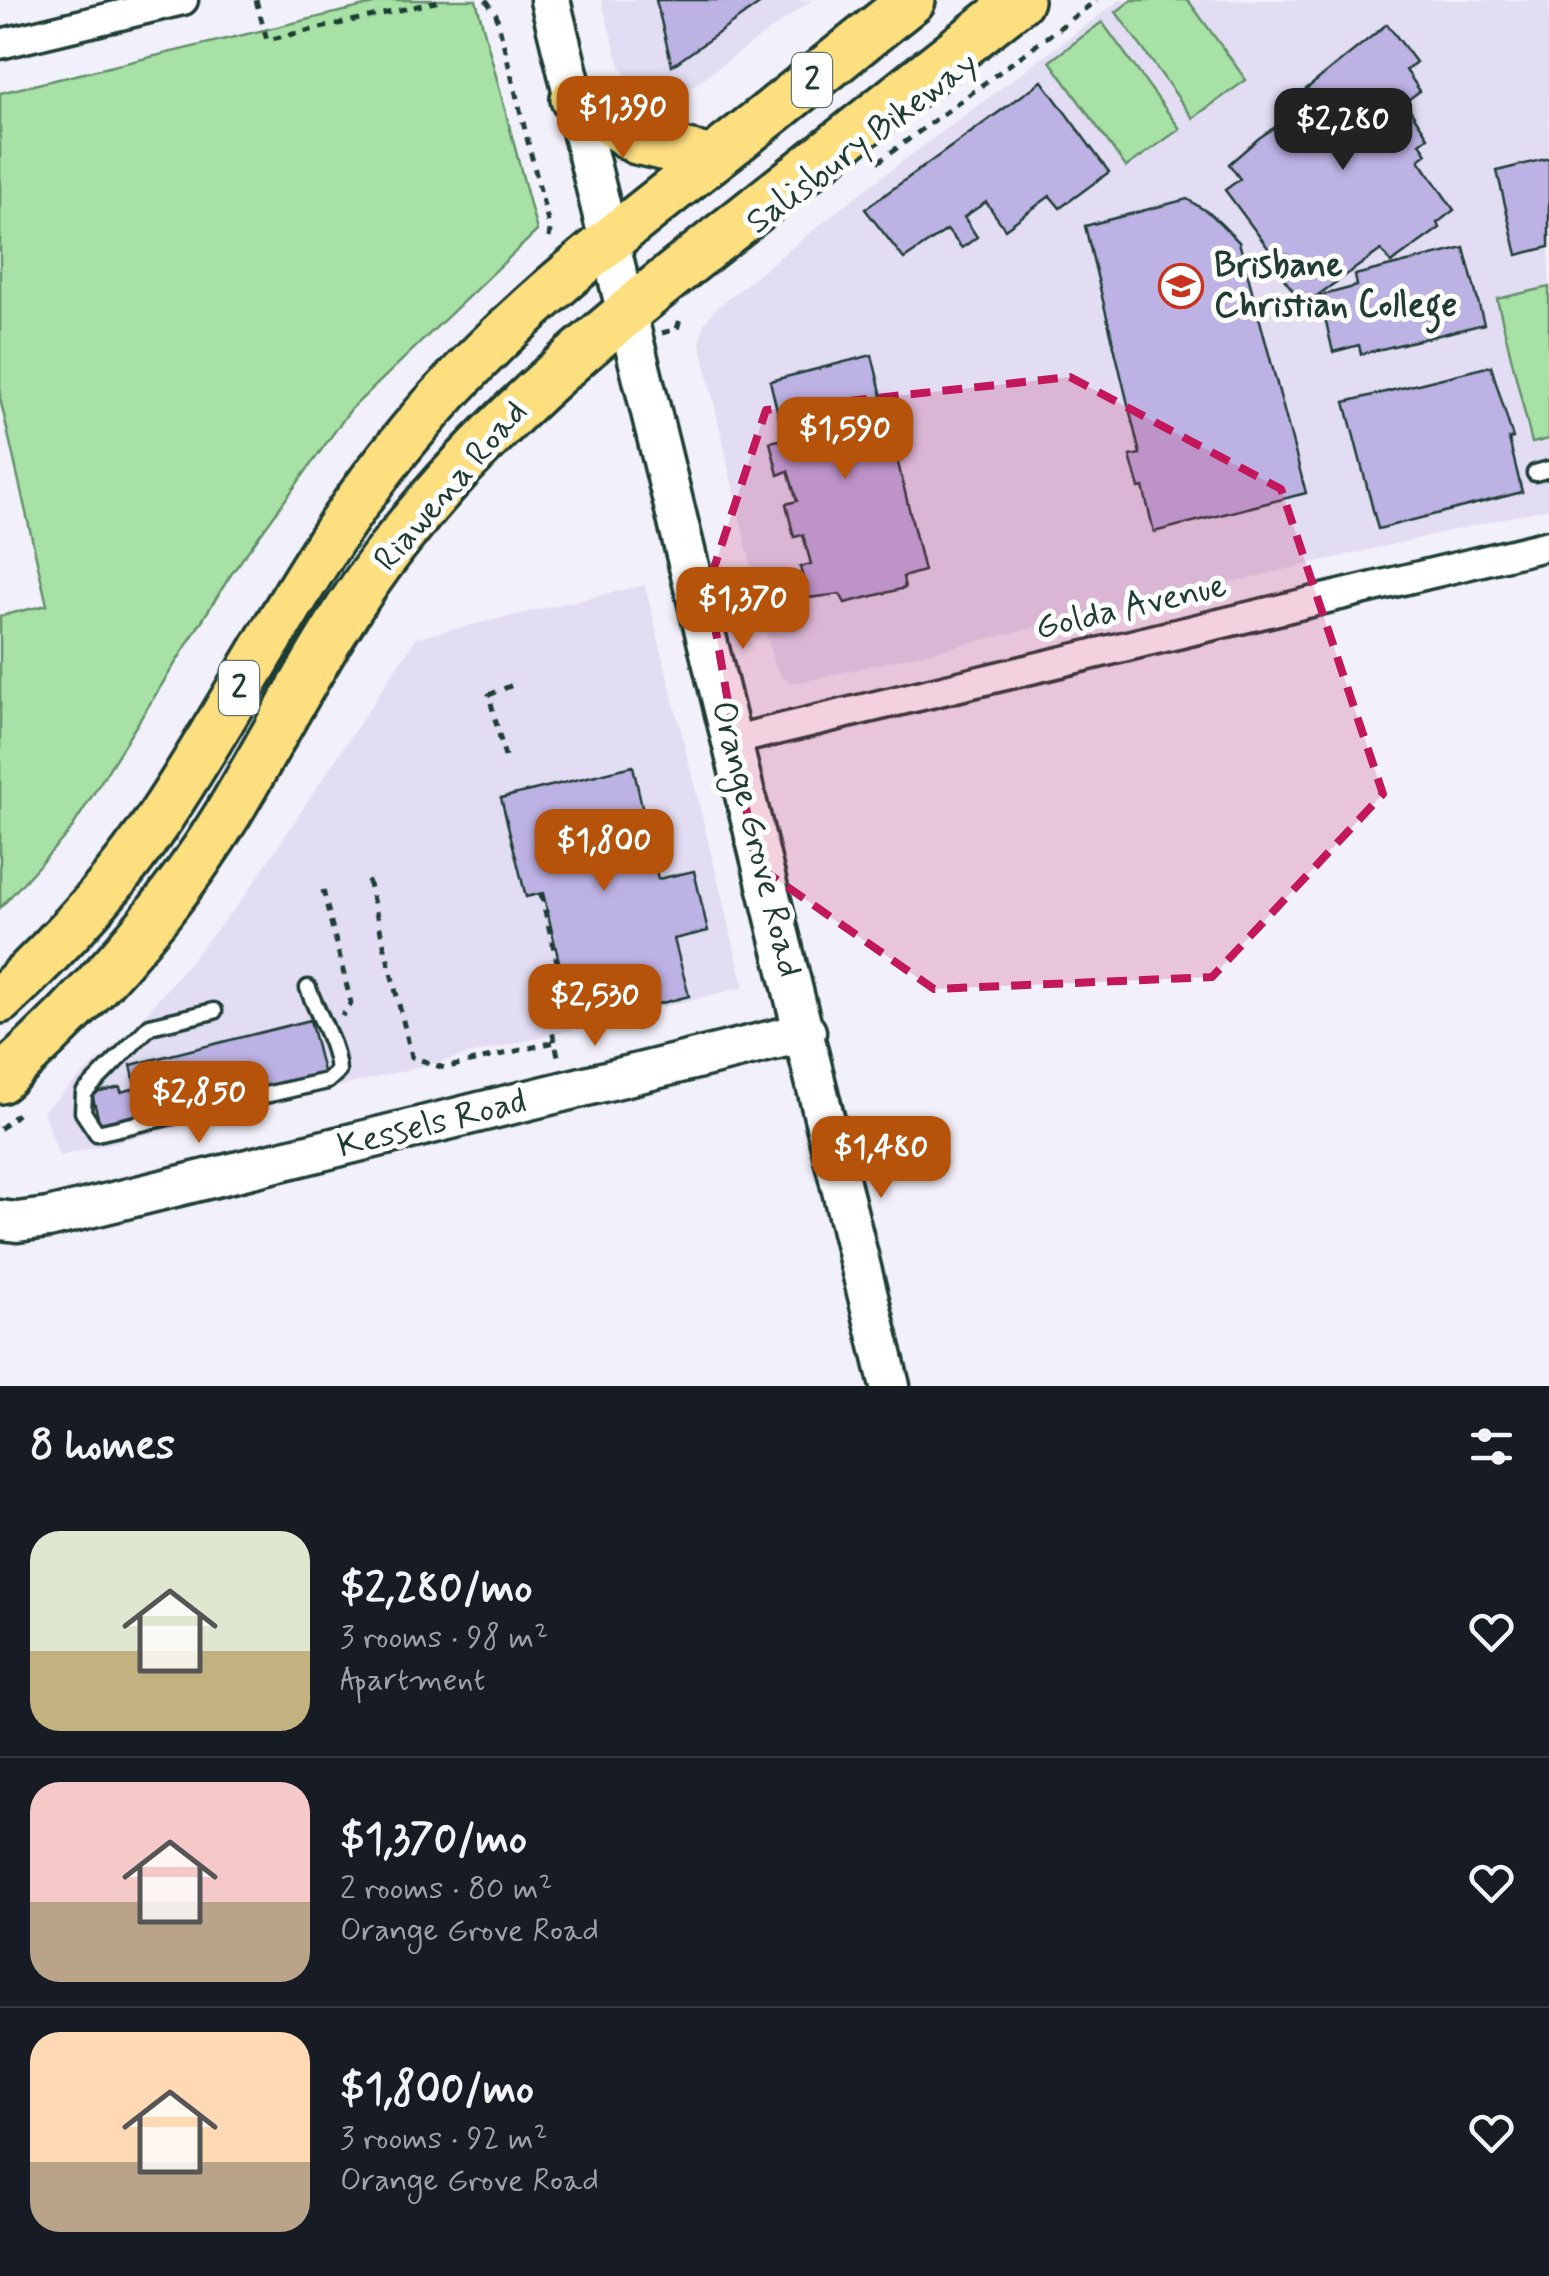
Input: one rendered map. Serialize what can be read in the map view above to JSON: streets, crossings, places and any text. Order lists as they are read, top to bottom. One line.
{"streets":{"highway":["2","Riawena Road"],"main road":["Orange Grove Road","Kessels Road"],"street":["Golda Avenue"],"path":["Salisbury Bikeway"]},"crossings":[["Riawena Road","Orange Grove Road"],["Golda Avenue","Orange Grove Road"],["Orange Grove Road","Kessels Road"]],"places":{"school or university":["Brisbane Christian College"]},"page":{"price":["$1,390","$2,280","$1,590","$1,370","$1,800","$2,530","$2,850","$1,480"],"heading":"8 homes","list":[{"name":"$2,280/mo","note":"3 rooms · 98 m² · Apartment"},{"name":"$1,370/mo","note":"2 rooms · 80 m² · Orange Grove Road"},{"name":"$1,800/mo","note":"3 rooms · 92 m² · Orange Grove Road"}]}}
